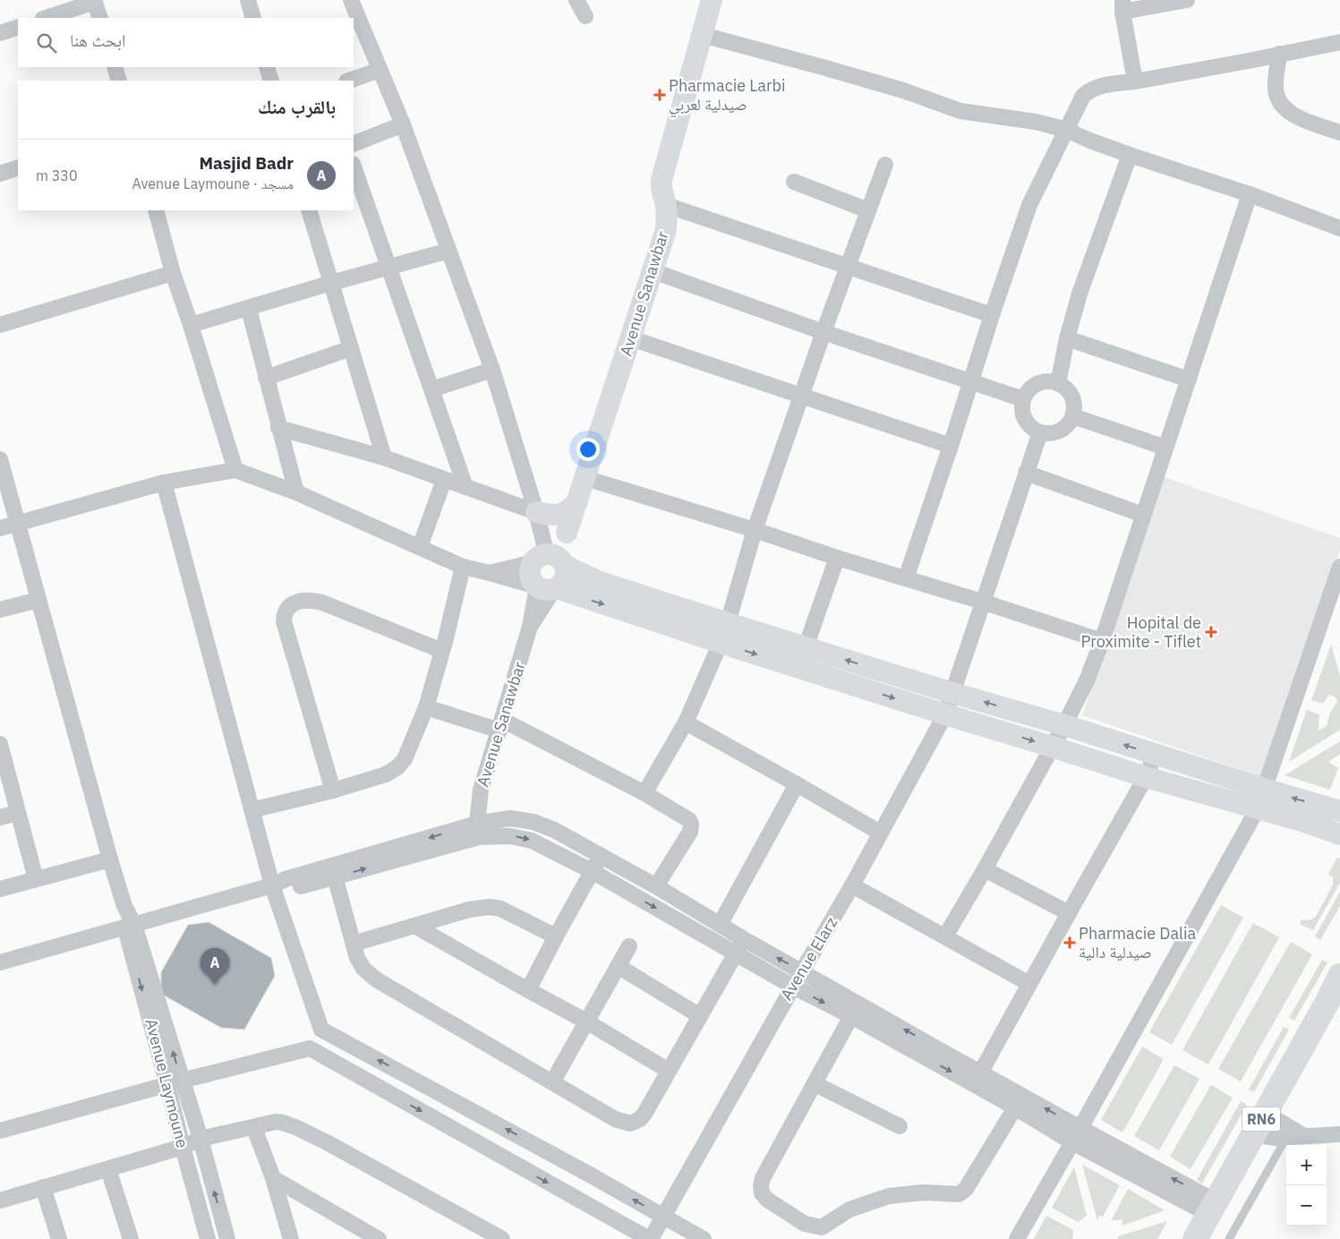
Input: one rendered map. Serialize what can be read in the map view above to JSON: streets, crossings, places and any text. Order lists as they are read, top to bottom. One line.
{"streets":{"main road":["RN6"],"street":["Avenue Sanawbar","Avenue Elarz","Avenue Laymoune"]},"places":{"health":["Pharmacie Larbi صيدلية لعربي","Hopital de Proximite - Tiflet","Pharmacie Dalia صيدلية دالية"]},"page":{"search":"ابحث هنا","heading":"بالقرب منك","list":[{"mark":"A","name":"Masjid Badr","note":"مسجد · Avenue Laymoune","value":"330 m"}],"pins":"A","map_buttons":["+","−"]}}
